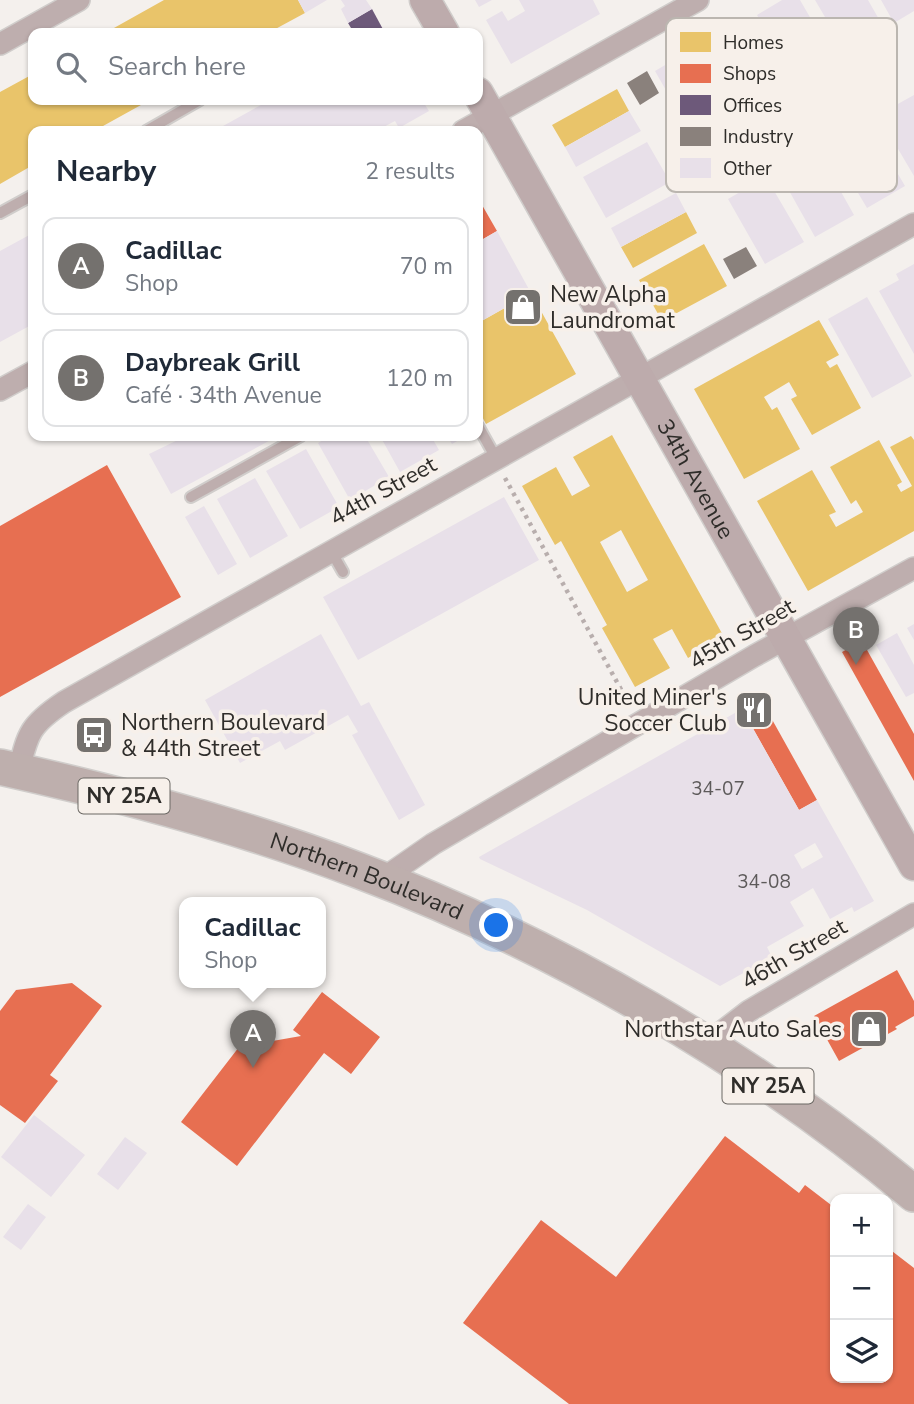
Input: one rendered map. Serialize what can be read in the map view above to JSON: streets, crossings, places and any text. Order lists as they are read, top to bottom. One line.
{"streets":{"main road":["NY 25A","Northern Boulevard"],"street":["34th Avenue","44th Street","45th Street","46th Street"]},"crossings":[["34th Avenue","44th Street"],["34th Avenue","45th Street"],["44th Street","Northern Boulevard"],["45th Street","Northern Boulevard"],["Northern Boulevard","46th Street"]],"places":{"shop":["New Alpha Laundromat","Northstar Auto Sales"],"restaurant":["United Miner's Soccer Club"],"bus stop":["Northern Boulevard & 44th Street"]},"house_numbers":["34-07","34-08"],"legend":["Homes","Shops","Offices","Industry","Other"],"page":{"search":"Search here","heading":["Nearby","2 results"],"list":[{"mark":"A","name":"Cadillac","note":"Shop","value":"70 m"},{"mark":"B","name":"Daybreak Grill","note":"Café · 34th Avenue","value":"120 m"}],"pins":["B","A"],"popup":["Cadillac","Shop"],"map_buttons":["+","−"]}}
